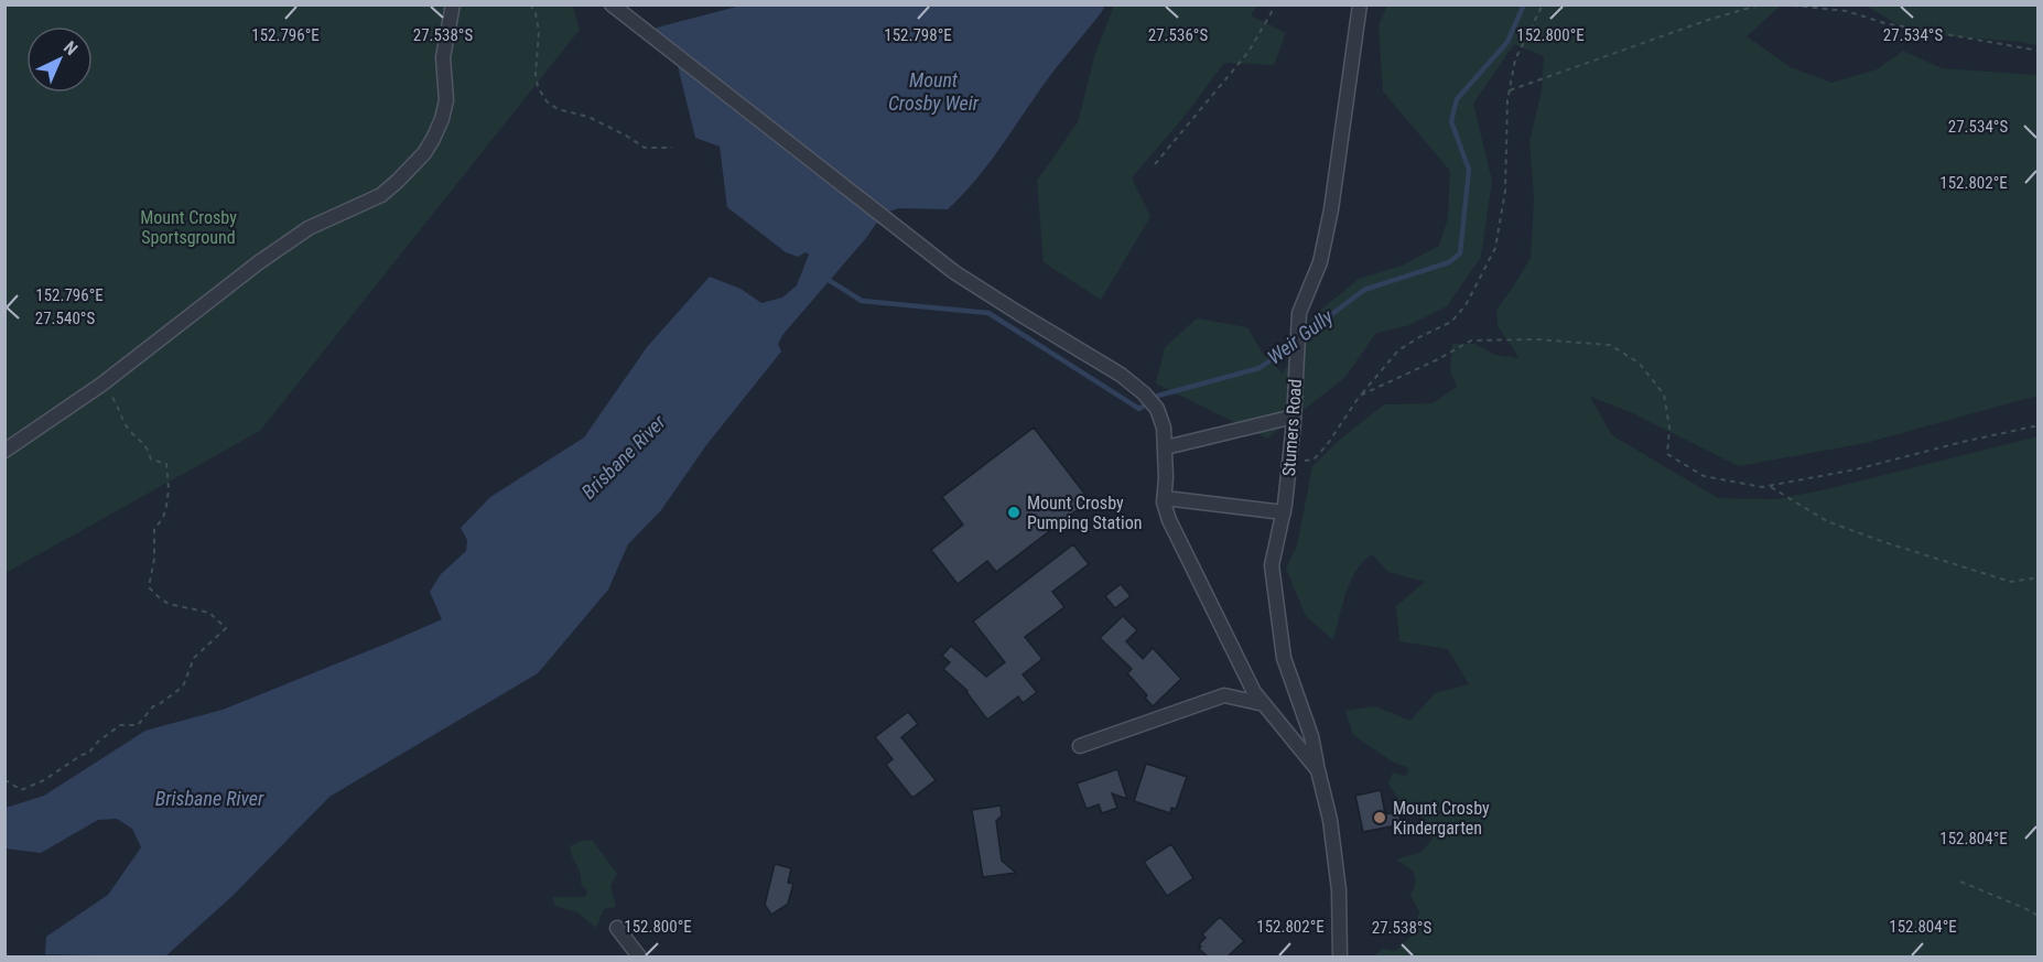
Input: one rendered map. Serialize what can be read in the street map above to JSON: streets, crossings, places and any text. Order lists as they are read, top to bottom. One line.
{"streets":{"street":["Stumers Road"]},"water":["Mount Crosby Weir","Weir Gully","Brisbane River"],"parks":["Mount Crosby Sportsground"],"places":["Mount Crosby Pumping Station","Mount Crosby Kindergarten"],"north":"top right","coordinates":["27.538°S","27.536°S","27.534°S","152.796°E","152.798°E","152.800°E","152.802°E","27.540°S","152.804°E"]}
